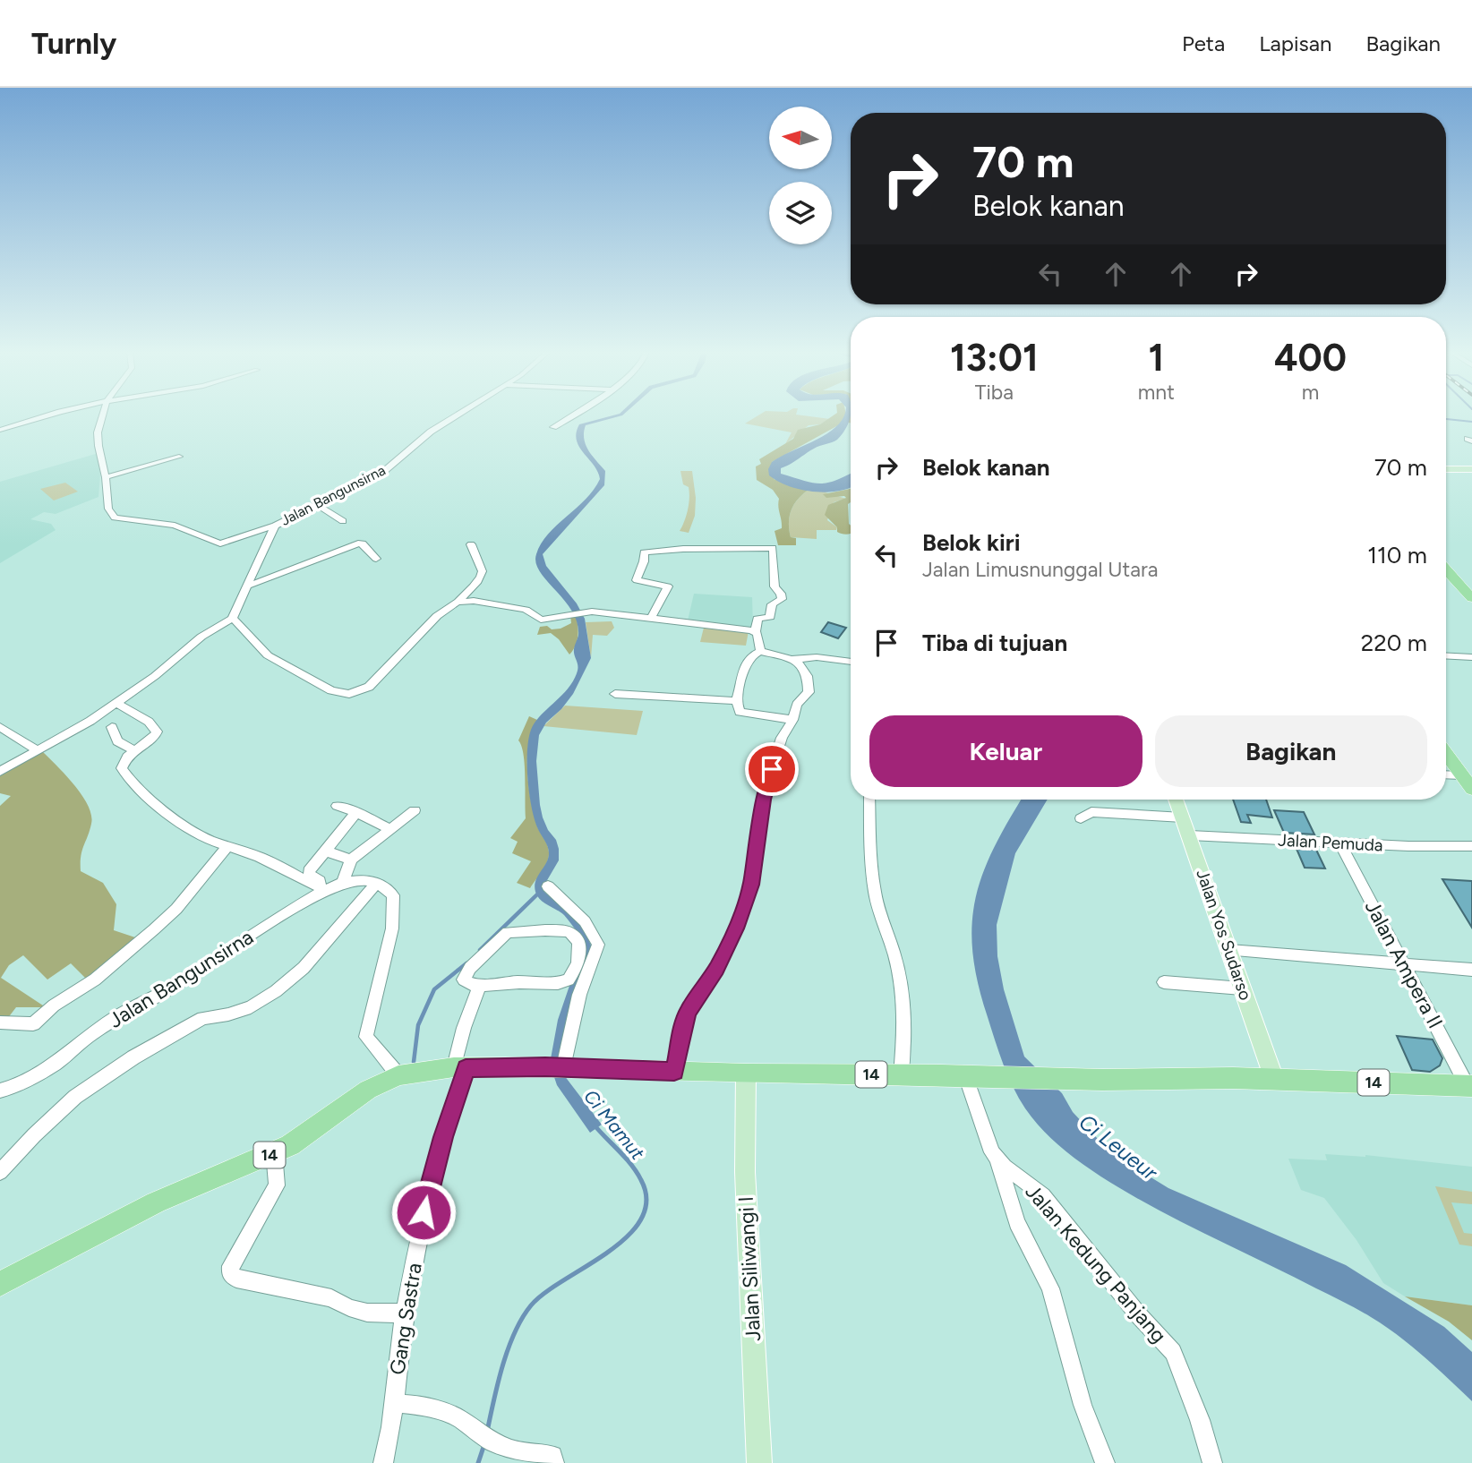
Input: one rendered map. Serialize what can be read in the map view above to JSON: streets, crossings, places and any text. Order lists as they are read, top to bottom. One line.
{"streets":{"highway":["14"],"main road":["Jalan Yos Sudarso","Jalan Siliwangi I"],"street":["Jalan Bangunsirna","Jalan Pemuda","Jalan Ampera II","Jalan Kedung Panjang","Gang Sastra"]},"crossings":[["Jalan Pemuda","Jalan Yos Sudarso"],["Jalan Pemuda","Jalan Ampera II"],["Jalan Yos Sudarso","14"],["Jalan Ampera II","14"],["14","Jalan Kedung Panjang"],["14","Jalan Siliwangi I"],["14","Gang Sastra"]],"water":["Ci Mamut","Ci Leueur"],"north":"left","page":{"header":"Turnly","nav":["Peta","Lapisan","Bagikan"],"turn":["70 m","Belok kanan"],"eta":["13:01","Tiba","1","mnt","400","m"],"list":[{"name":"Belok kanan","value":"70 m"},{"name":"Belok kiri","note":"Jalan Limusnunggal Utara","value":"110 m"},{"name":"Tiba di tujuan","value":"220 m"}],"buttons":["Keluar","Bagikan"]}}
